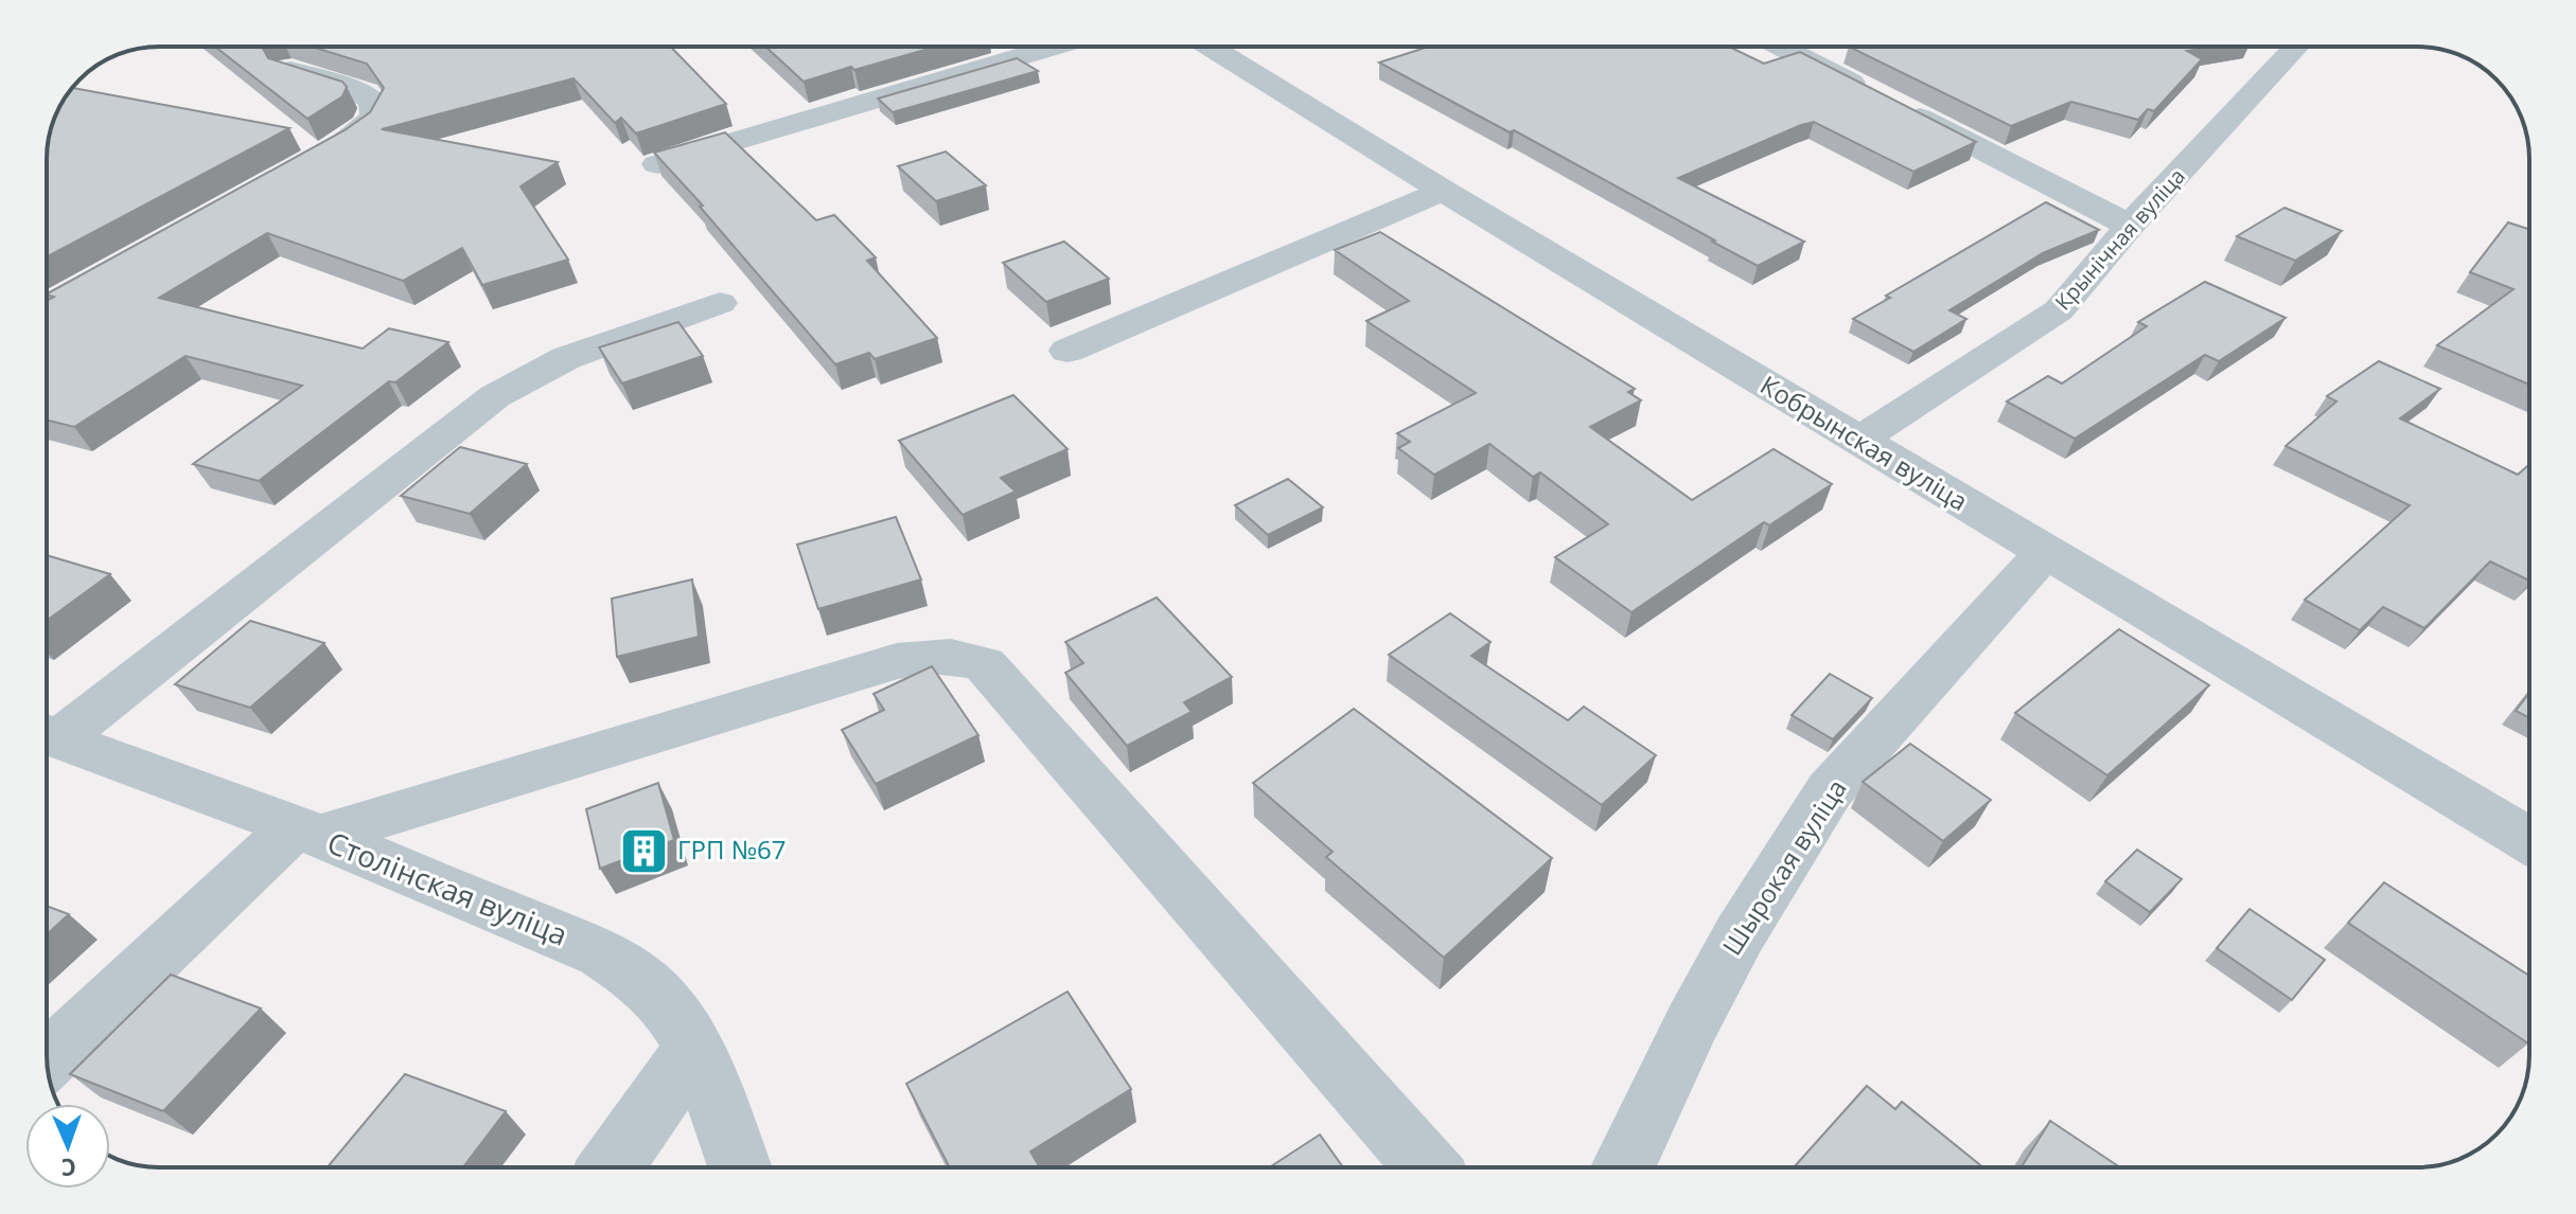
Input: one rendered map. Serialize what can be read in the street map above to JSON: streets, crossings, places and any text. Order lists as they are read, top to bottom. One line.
{"streets":{"street":["Крынічная вуліца","Кобрынская вуліца","Шырокая вуліца","Столінская вуліца"]},"crossings":[["Крынічная вуліца","Кобрынская вуліца"],["Кобрынская вуліца","Шырокая вуліца"]],"places":{"building":["ГРП №67"]},"north":"bottom"}
